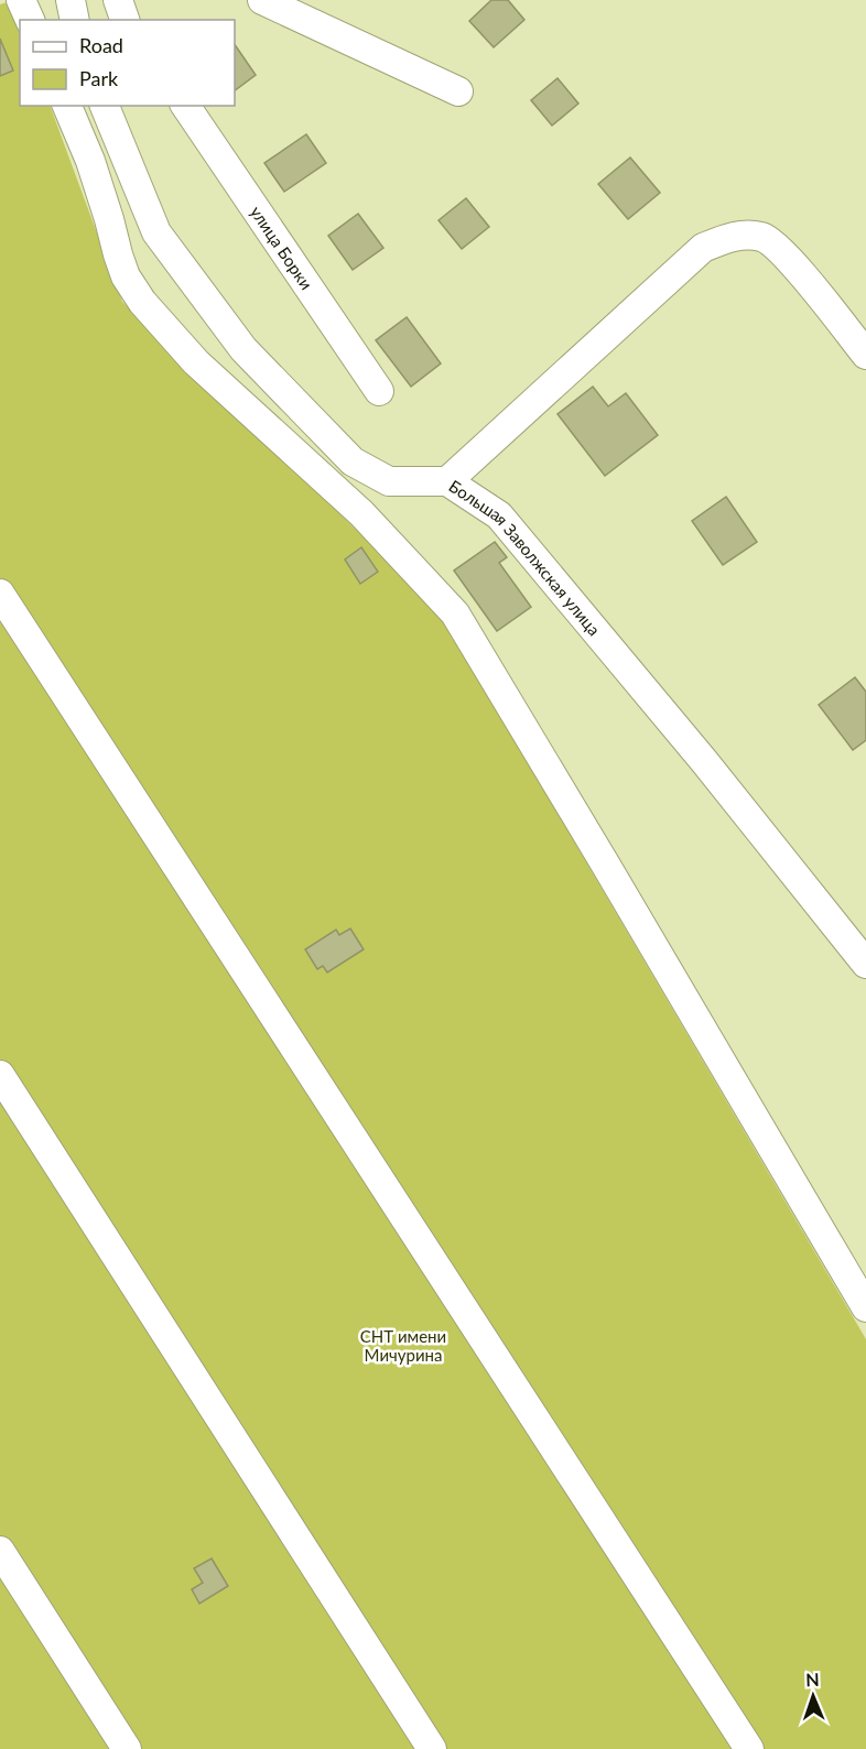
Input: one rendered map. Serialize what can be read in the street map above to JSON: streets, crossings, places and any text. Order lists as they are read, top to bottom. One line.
{"streets":{"street":["улица Борки","Большая Заволжская улица"]},"parks":["СНТ имени Мичурина"],"legend":["Road","Park"],"north":"top"}
